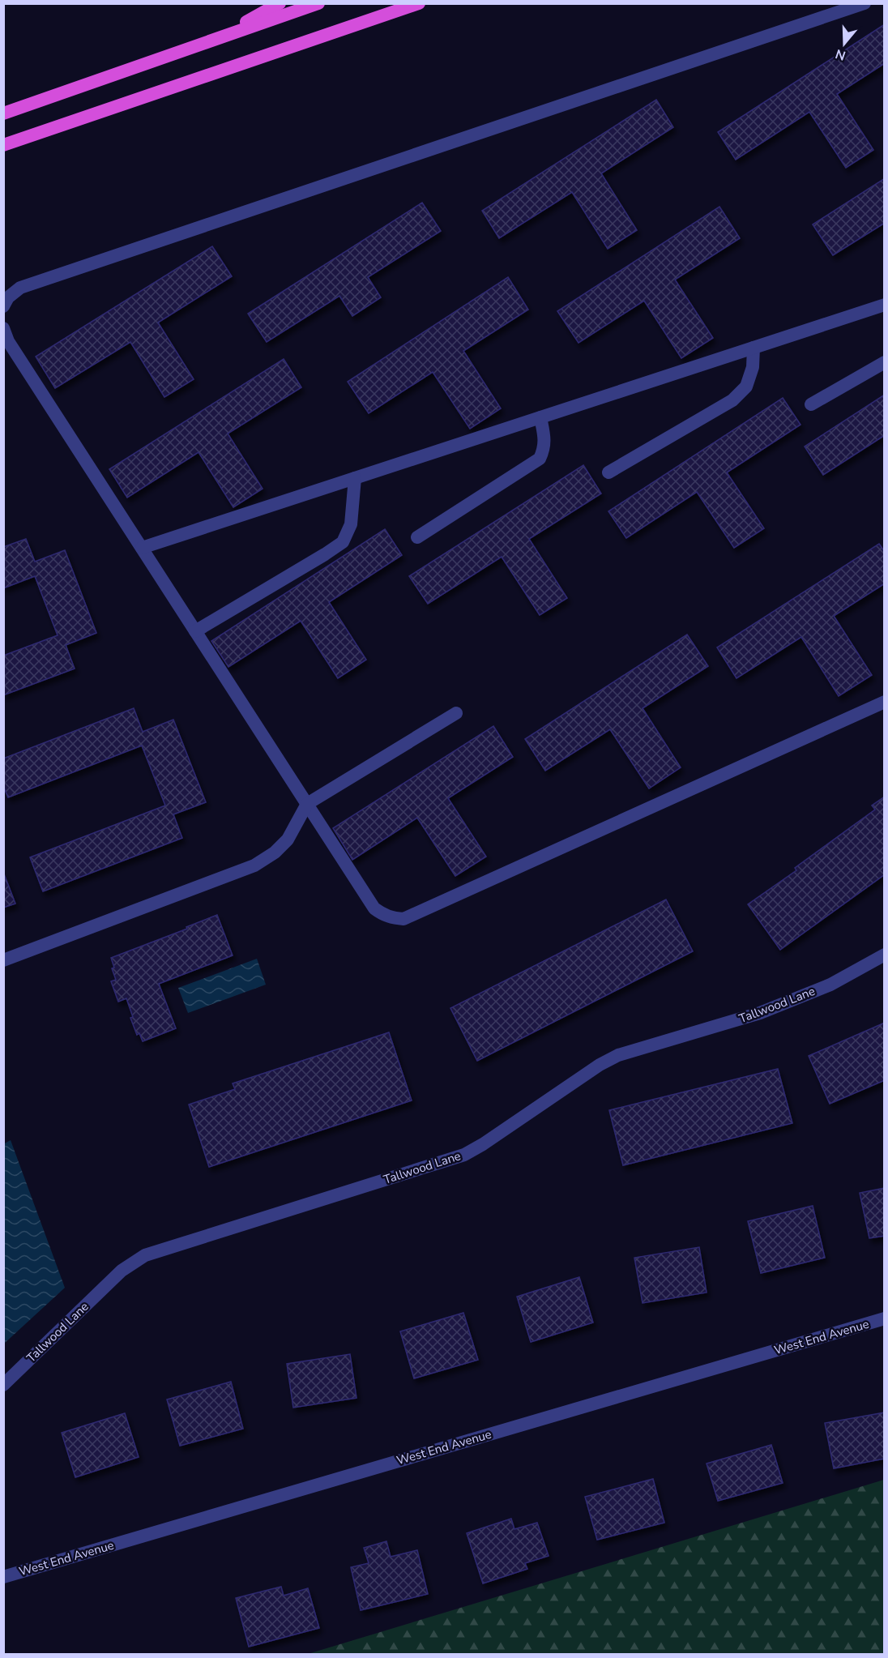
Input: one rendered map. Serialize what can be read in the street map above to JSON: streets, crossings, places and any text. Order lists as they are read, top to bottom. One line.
{"streets":{"street":["Tallwood Lane","West End Avenue"]},"north":"bottom"}
